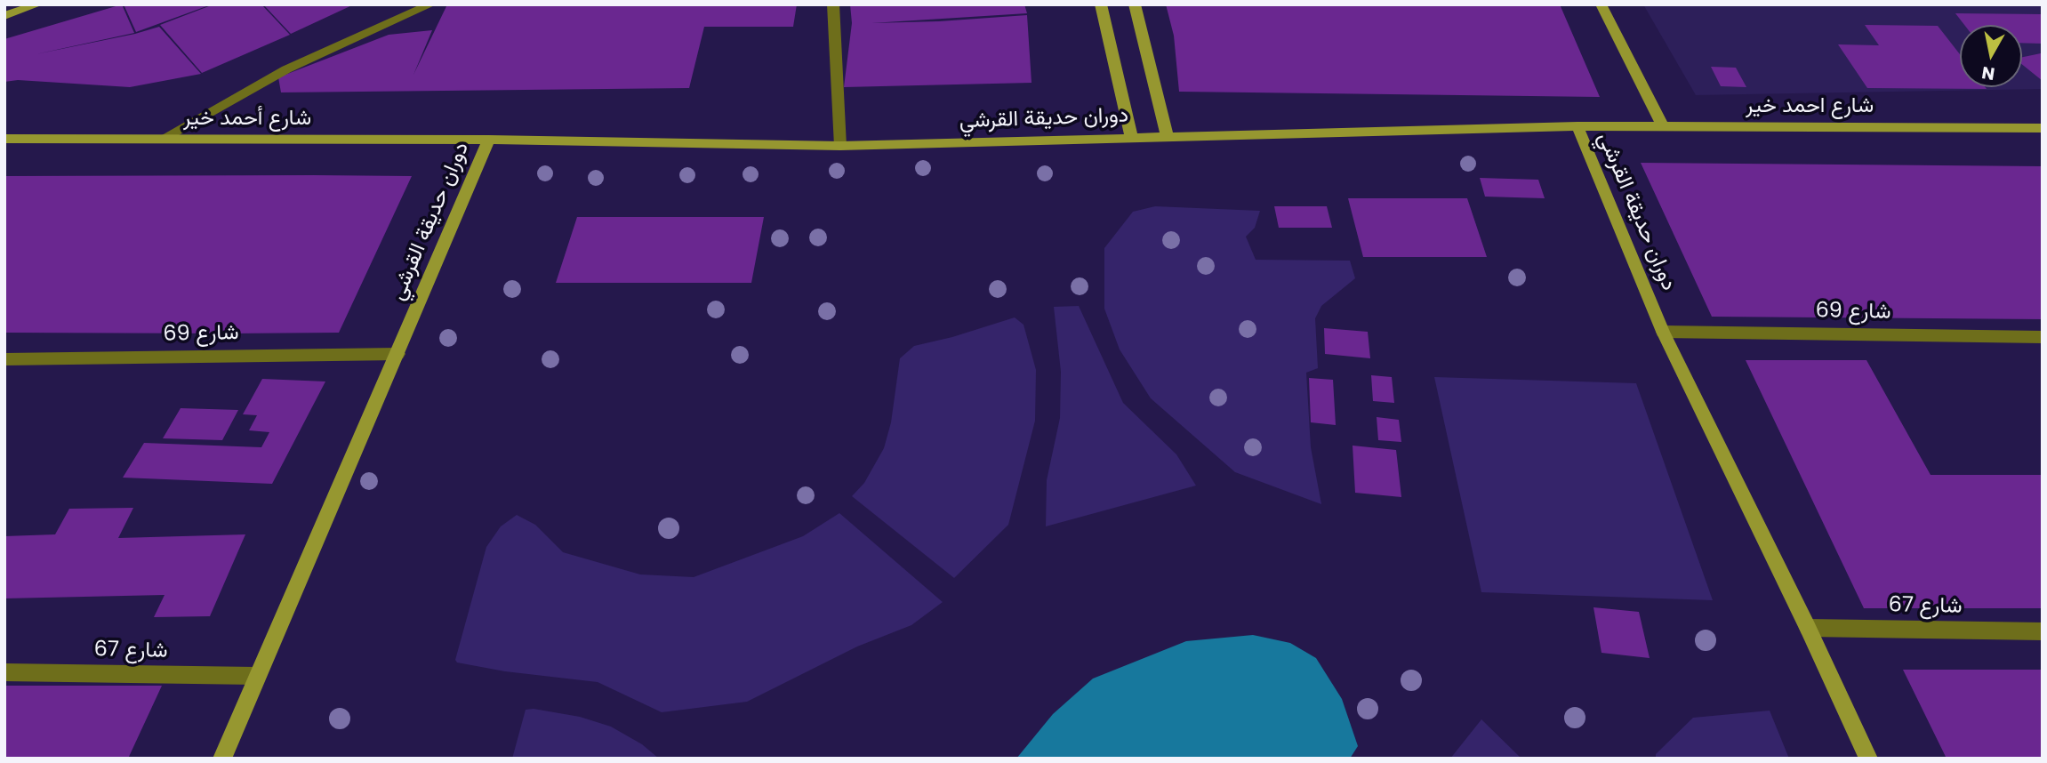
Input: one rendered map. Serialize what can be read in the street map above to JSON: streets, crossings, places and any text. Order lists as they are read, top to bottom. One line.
{"streets":{"main road":["شارع احمد خير","شارع أحمد خير","دوران حديقة القرشي"],"street":["شارع 69","شارع 67"]},"crossings":[["شارع احمد خير","دوران حديقة القرشي"],["شارع أحمد خير","دوران حديقة القرشي"],["دوران حديقة القرشي","شارع 69"],["دوران حديقة القرشي","شارع 67"]],"north":"bottom"}
